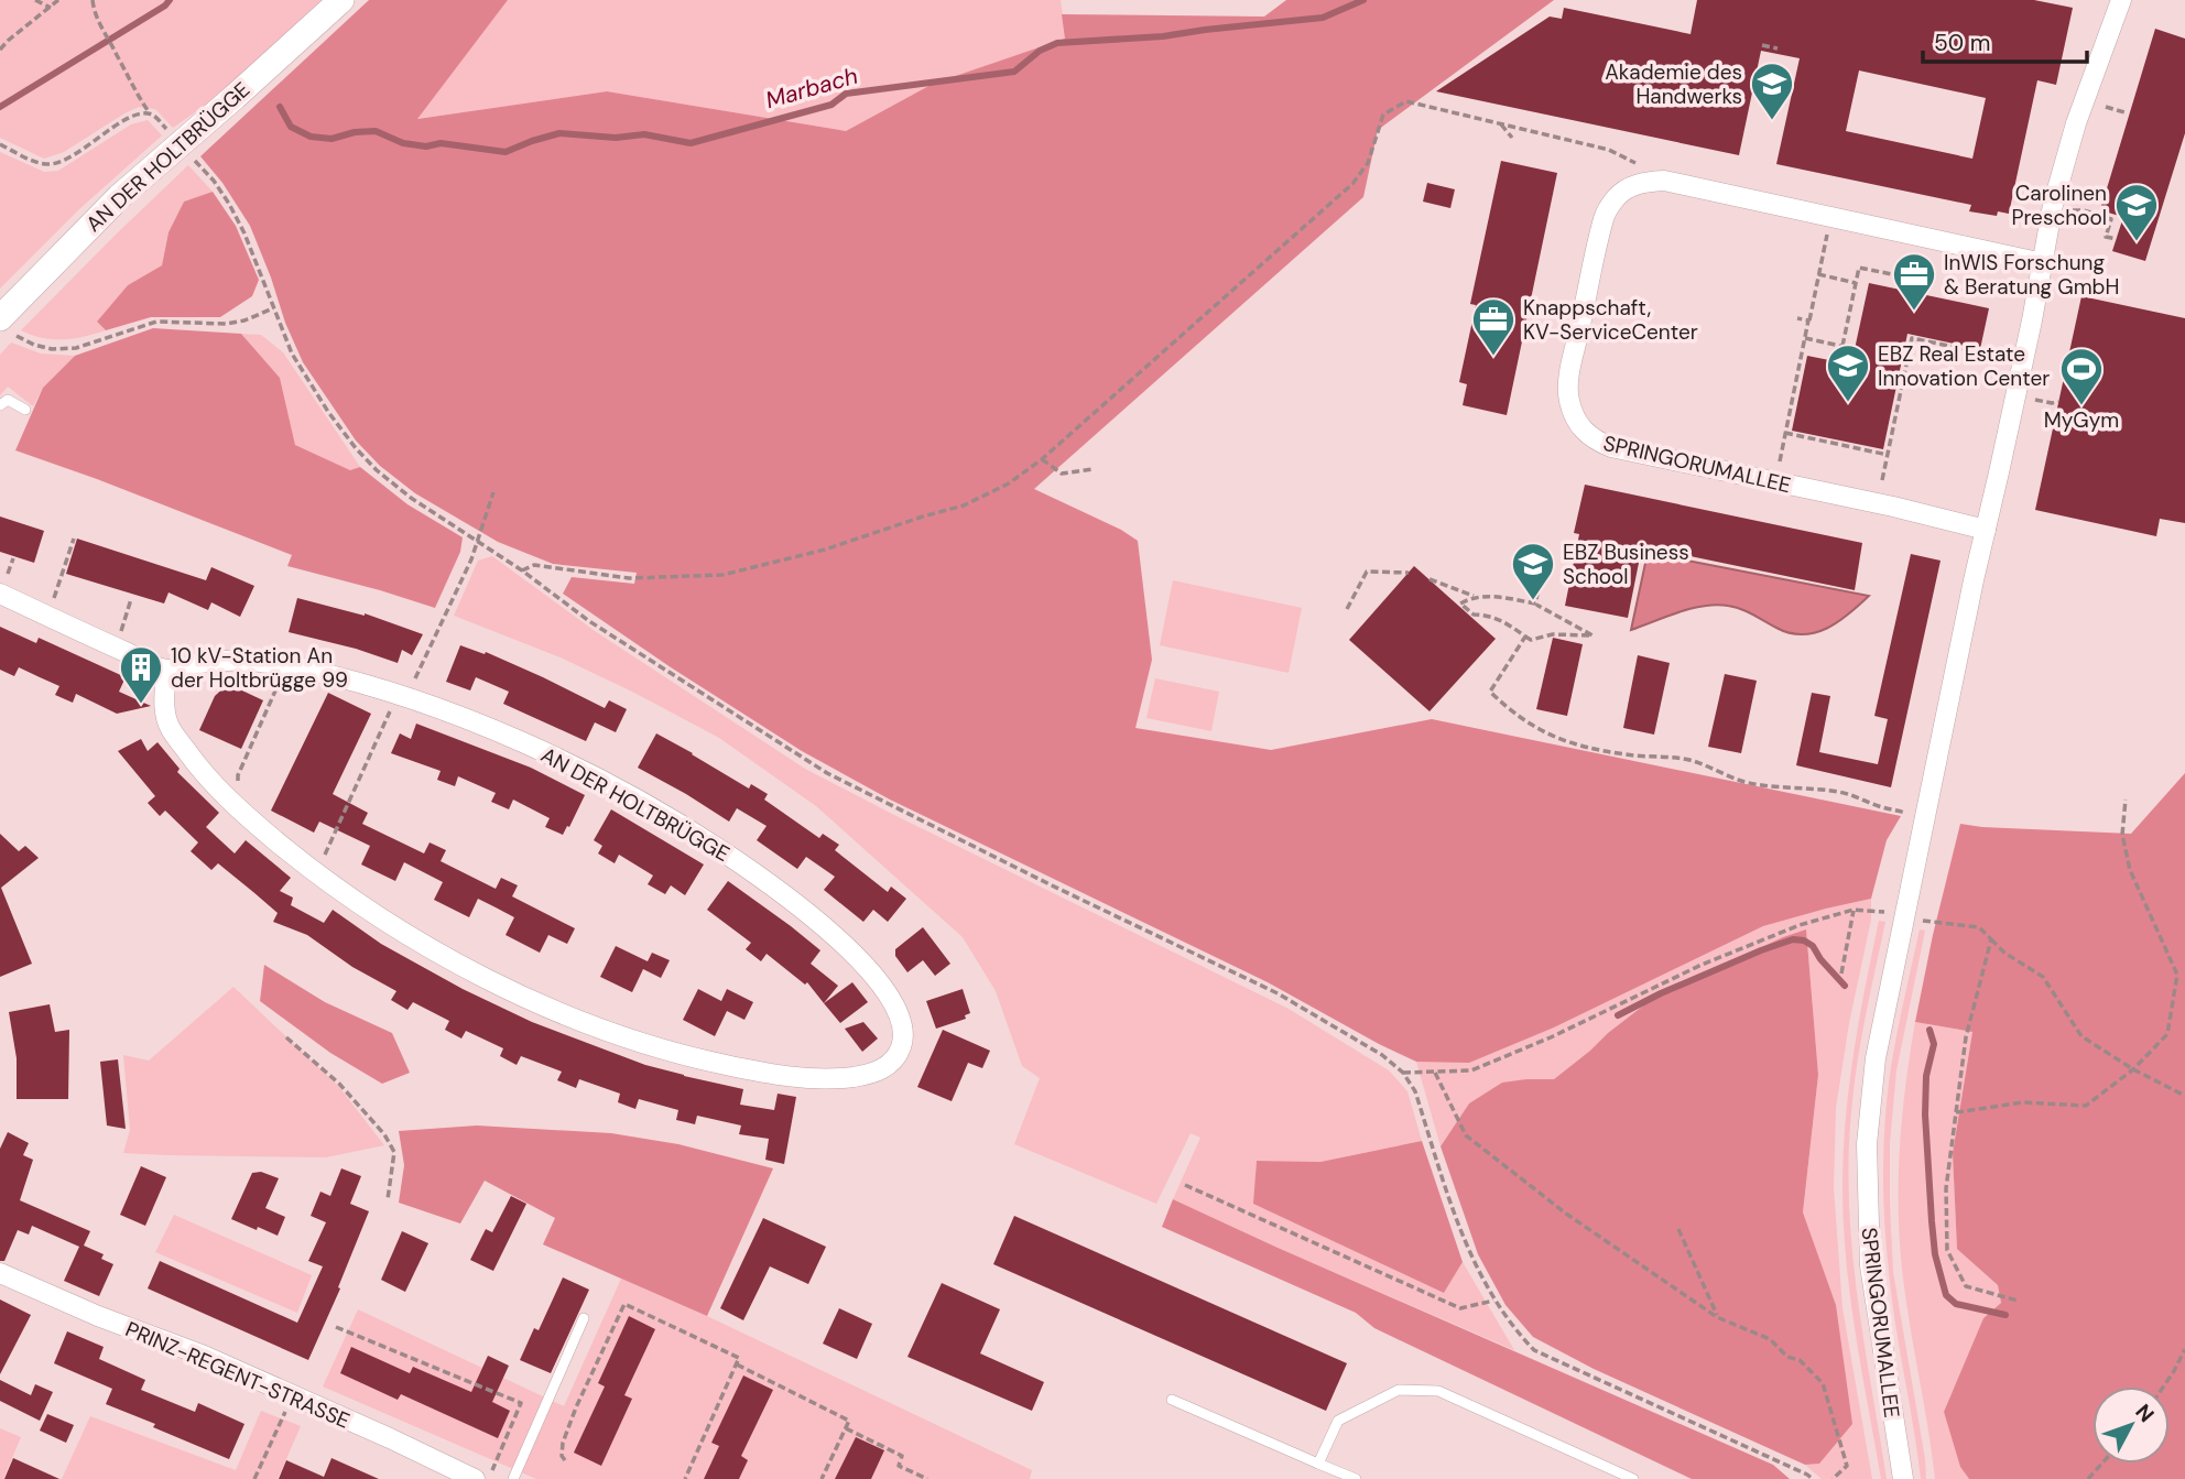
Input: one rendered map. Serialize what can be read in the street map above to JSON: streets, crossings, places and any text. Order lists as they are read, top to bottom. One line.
{"streets":{"street":["AN DER HOLTBRÜGGE","SPRINGORUMALLEE","PRINZ-REGENT-STRASSE"]},"water":["Marbach"],"places":{"school or university":["Akademie des Handwerks","Carolinen Preschool","EBZ Real Estate Innovation Center","EBZ Business School"],"office":["InWIS Forschung & Beratung GmbH","Knappschaft, KV-ServiceCenter"],"sports":["MyGym"],"building":["10 kV-Station An der Holtbrügge 99"]},"scale_bar":"50 m","north":"top right"}
